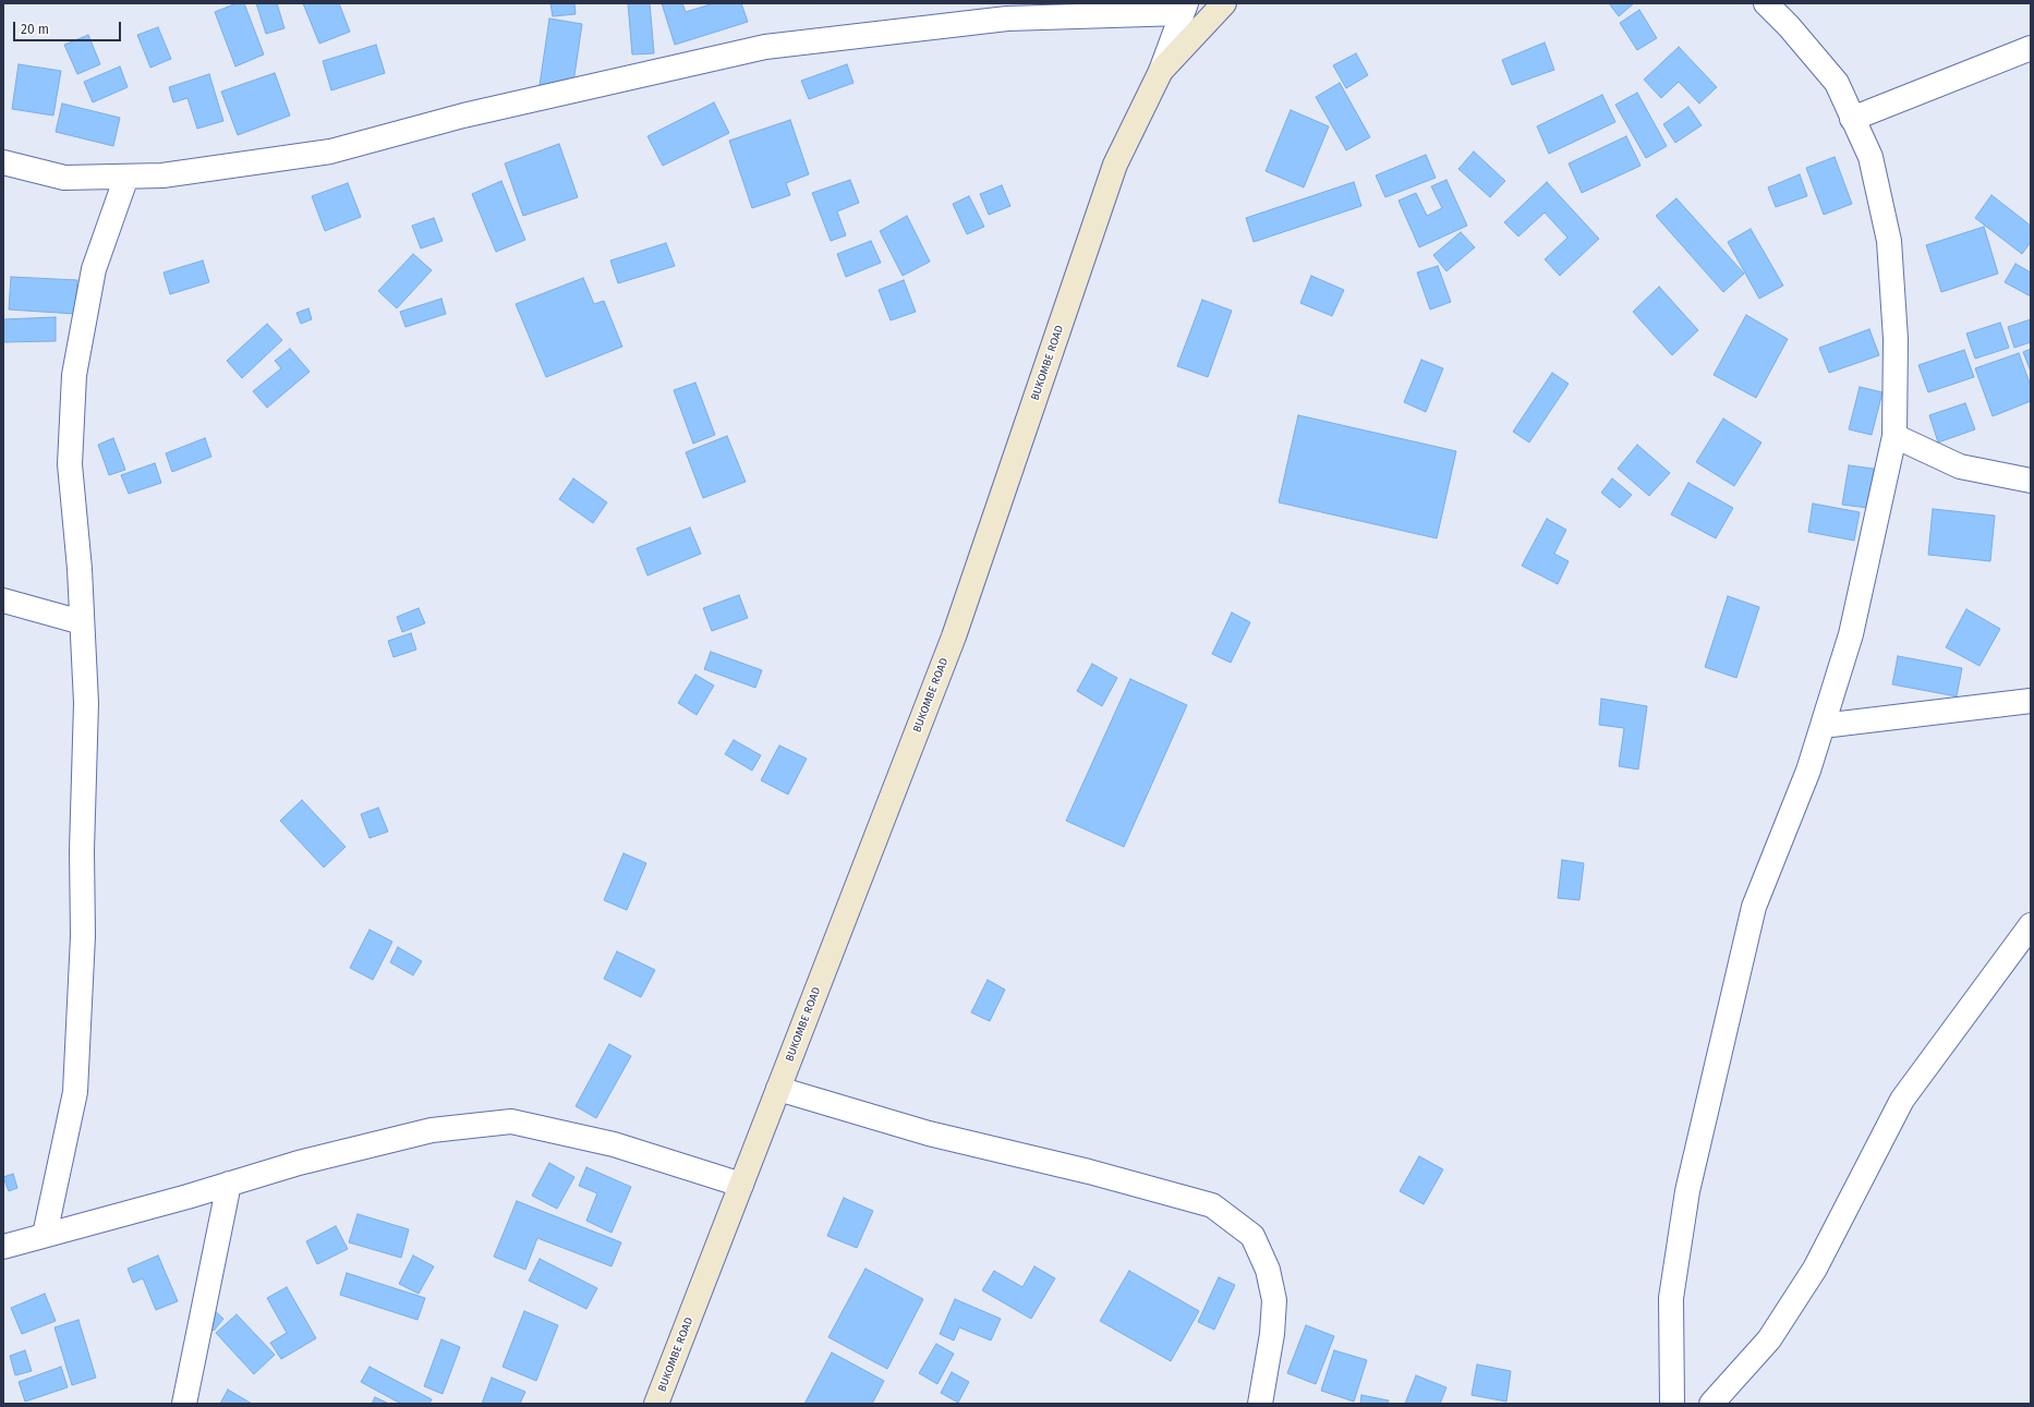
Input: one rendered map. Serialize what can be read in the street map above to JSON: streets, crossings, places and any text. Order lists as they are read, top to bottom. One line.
{"streets":{"main road":["BUKOMBE ROAD"]},"scale_bar":"20 m"}
